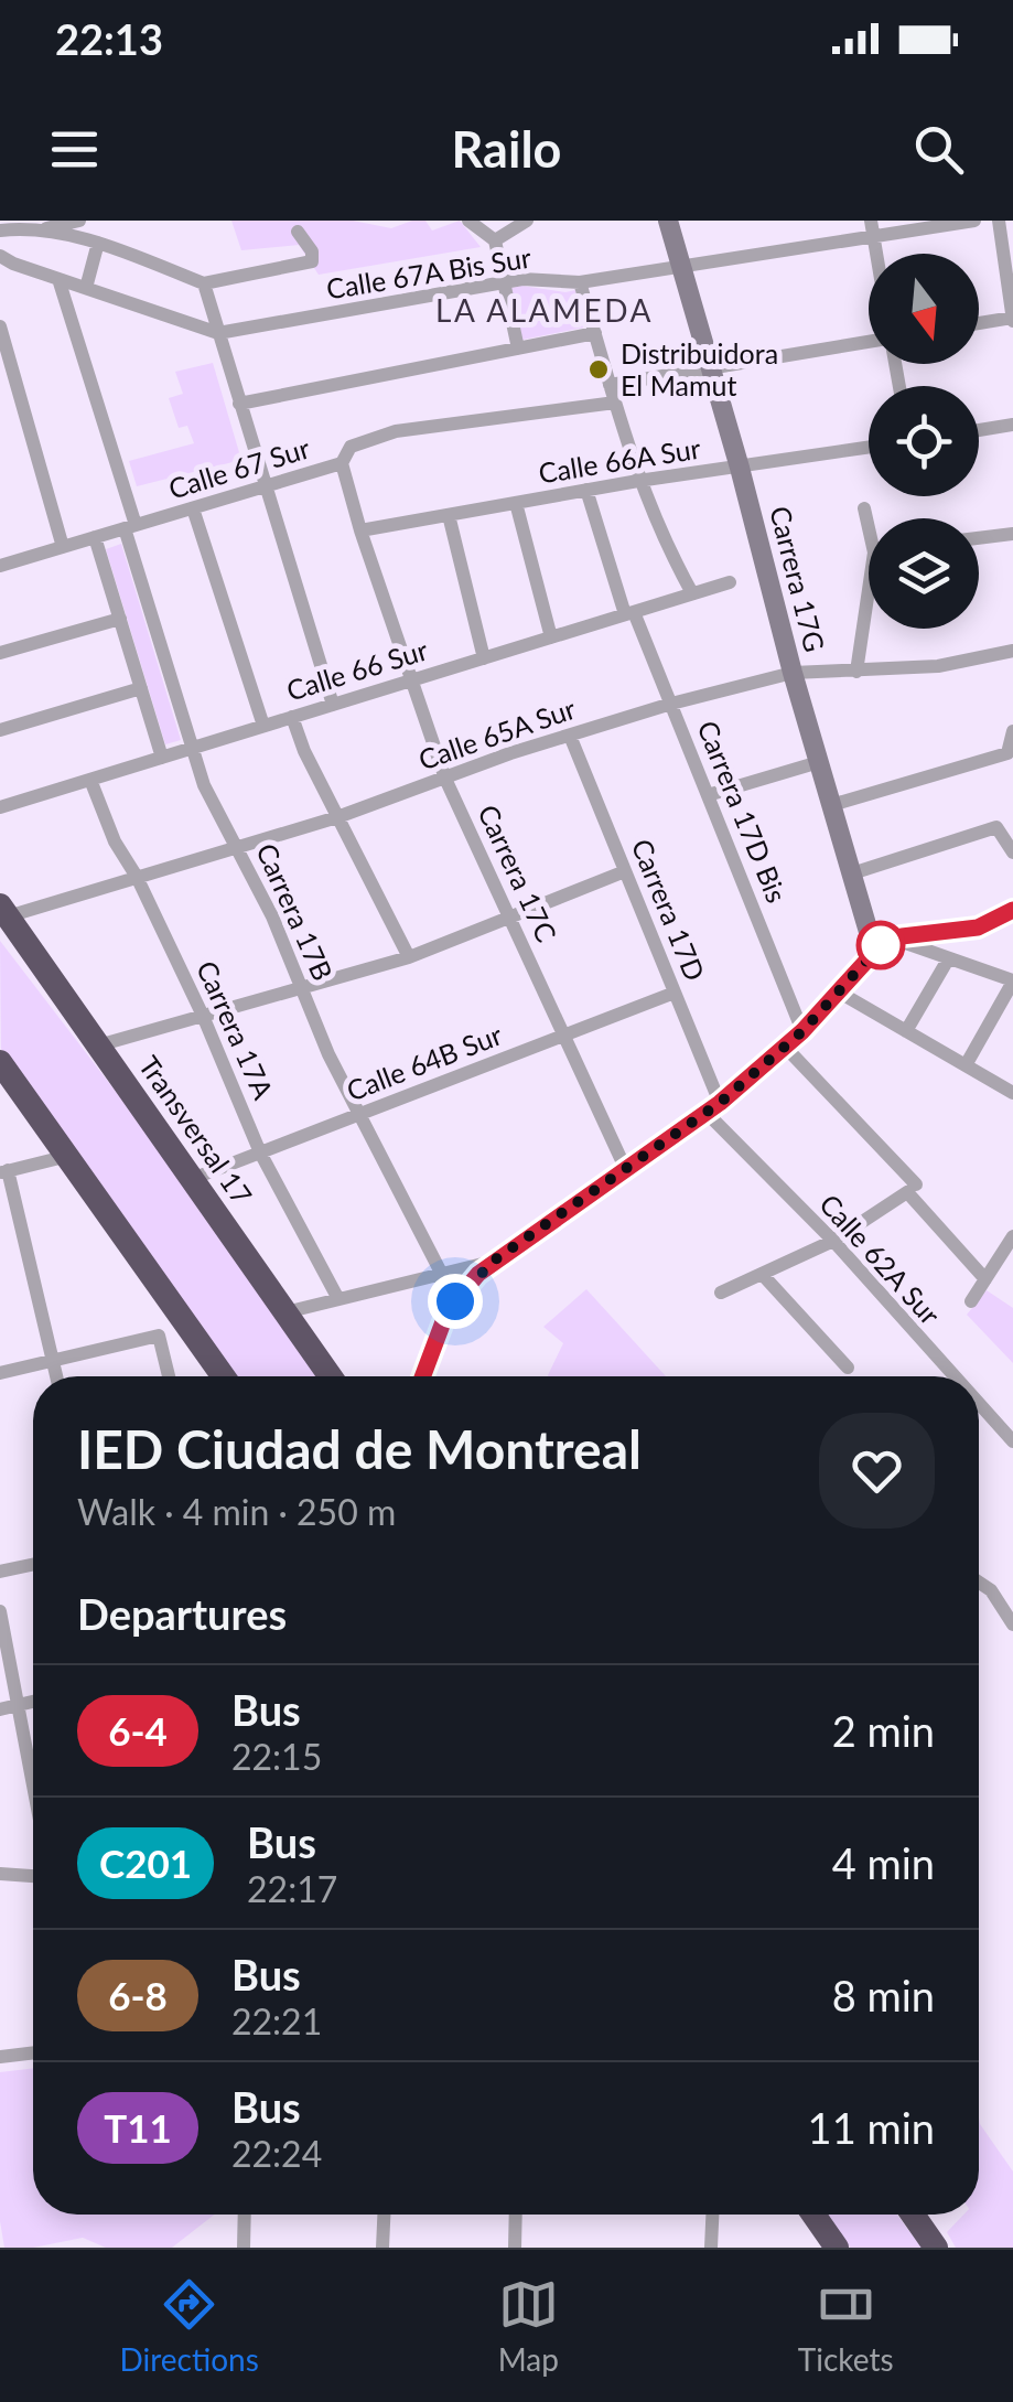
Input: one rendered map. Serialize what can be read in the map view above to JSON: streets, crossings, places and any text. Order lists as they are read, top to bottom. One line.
{"streets":{"highway":["Transversal 17"],"street":["Calle 67A Bis Sur","Calle 66A Sur","Calle 67 Sur","Carrera 17G","Calle 66 Sur","Calle 65A Sur","Carrera 17D Bis","Carrera 17C","Carrera 17D","Carrera 17B","Carrera 17A","Calle 64B Sur","Calle 62A Sur"]},"crossings":[["Calle 67A Bis Sur","Carrera 17G"],["Calle 66A Sur","Carrera 17G"],["Calle 66A Sur","Carrera 17D Bis"],["Calle 66A Sur","Carrera 17C"],["Calle 67 Sur","Carrera 17C"],["Calle 67 Sur","Carrera 17B"],["Carrera 17G","Calle 65A Sur"],["Calle 66 Sur","Carrera 17D Bis"],["Calle 66 Sur","Carrera 17C"],["Calle 66 Sur","Carrera 17B"],["Calle 66 Sur","Carrera 17A"],["Calle 65A Sur","Carrera 17D Bis"],["Calle 65A Sur","Carrera 17C"],["Calle 65A Sur","Carrera 17D"],["Calle 65A Sur","Carrera 17B"],["Calle 65A Sur","Carrera 17A"],["Calle 65A Sur","Transversal 17"],["Carrera 17C","Calle 64B Sur"],["Carrera 17D","Calle 64B Sur"],["Carrera 17D","Calle 62A Sur"],["Carrera 17B","Calle 64B Sur"],["Carrera 17A","Calle 64B Sur"],["Calle 64B Sur","Transversal 17"]],"districts":["LA ALAMEDA"],"places":["Distribuidora El Mamut"],"lines":["bus line 6-4"],"north":"bottom","page":{"status":"22:13","header":"Railo","heading":[["IED Ciudad de Montreal","Walk · 4 min · 250 m"],"Departures"],"list":[{"mark":"6-4","name":"Bus","note":"22:15","value":"2 min"},{"mark":"C201","name":"Bus","note":"22:17","value":"4 min"},{"mark":"6-8","name":"Bus","note":"22:21","value":"8 min"},{"mark":"T11","name":"Bus","note":"22:24","value":"11 min"}],"tabs":["Directions","Map","Tickets"]}}
